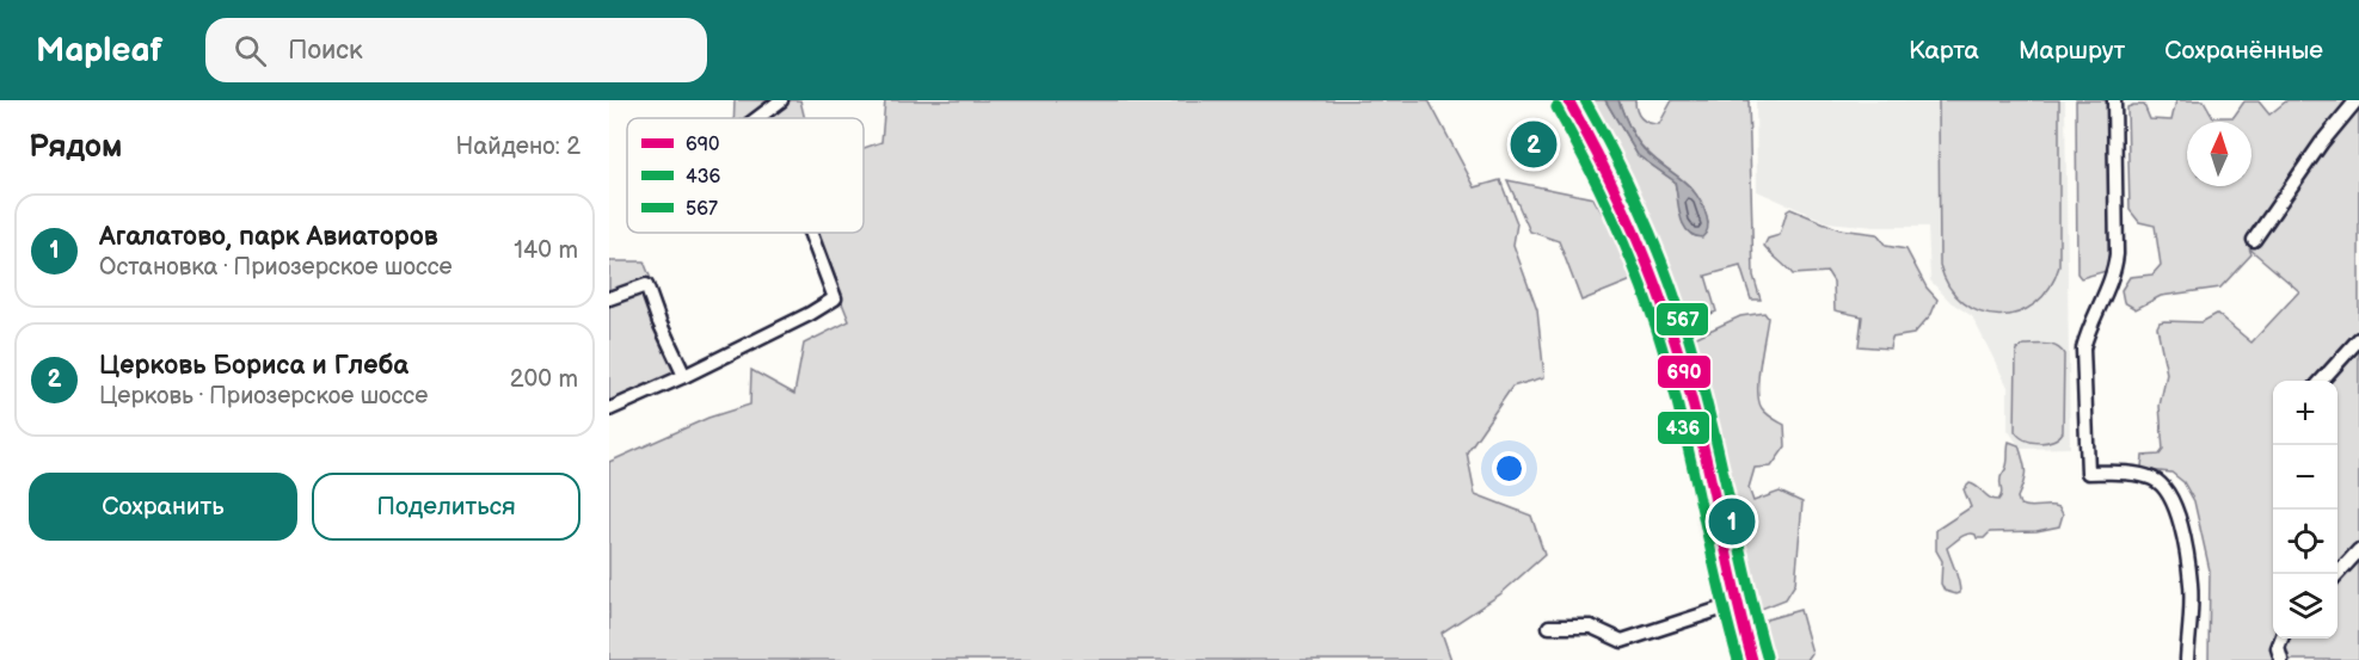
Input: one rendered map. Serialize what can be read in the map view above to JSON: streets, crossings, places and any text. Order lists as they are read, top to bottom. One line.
{"lines":["transit line 690","transit line 567","transit line 436"],"legend":["690","436","567"],"north":"top","page":{"header":"Mapleaf","search":"Поиск","nav":["Карта","Маршрут","Сохранённые"],"heading":["Рядом","Найдено: 2"],"pins":["2","1"],"list":[{"mark":"1","name":"Агалатово, парк Авиаторов","note":"Остановка · Приозерское шоссе","value":"140 m"},{"mark":"2","name":"Церковь Бориса и Глеба","note":"Церковь · Приозерское шоссе","value":"200 m"}],"map_buttons":["+","−"],"buttons":["Сохранить","Поделиться"]}}
